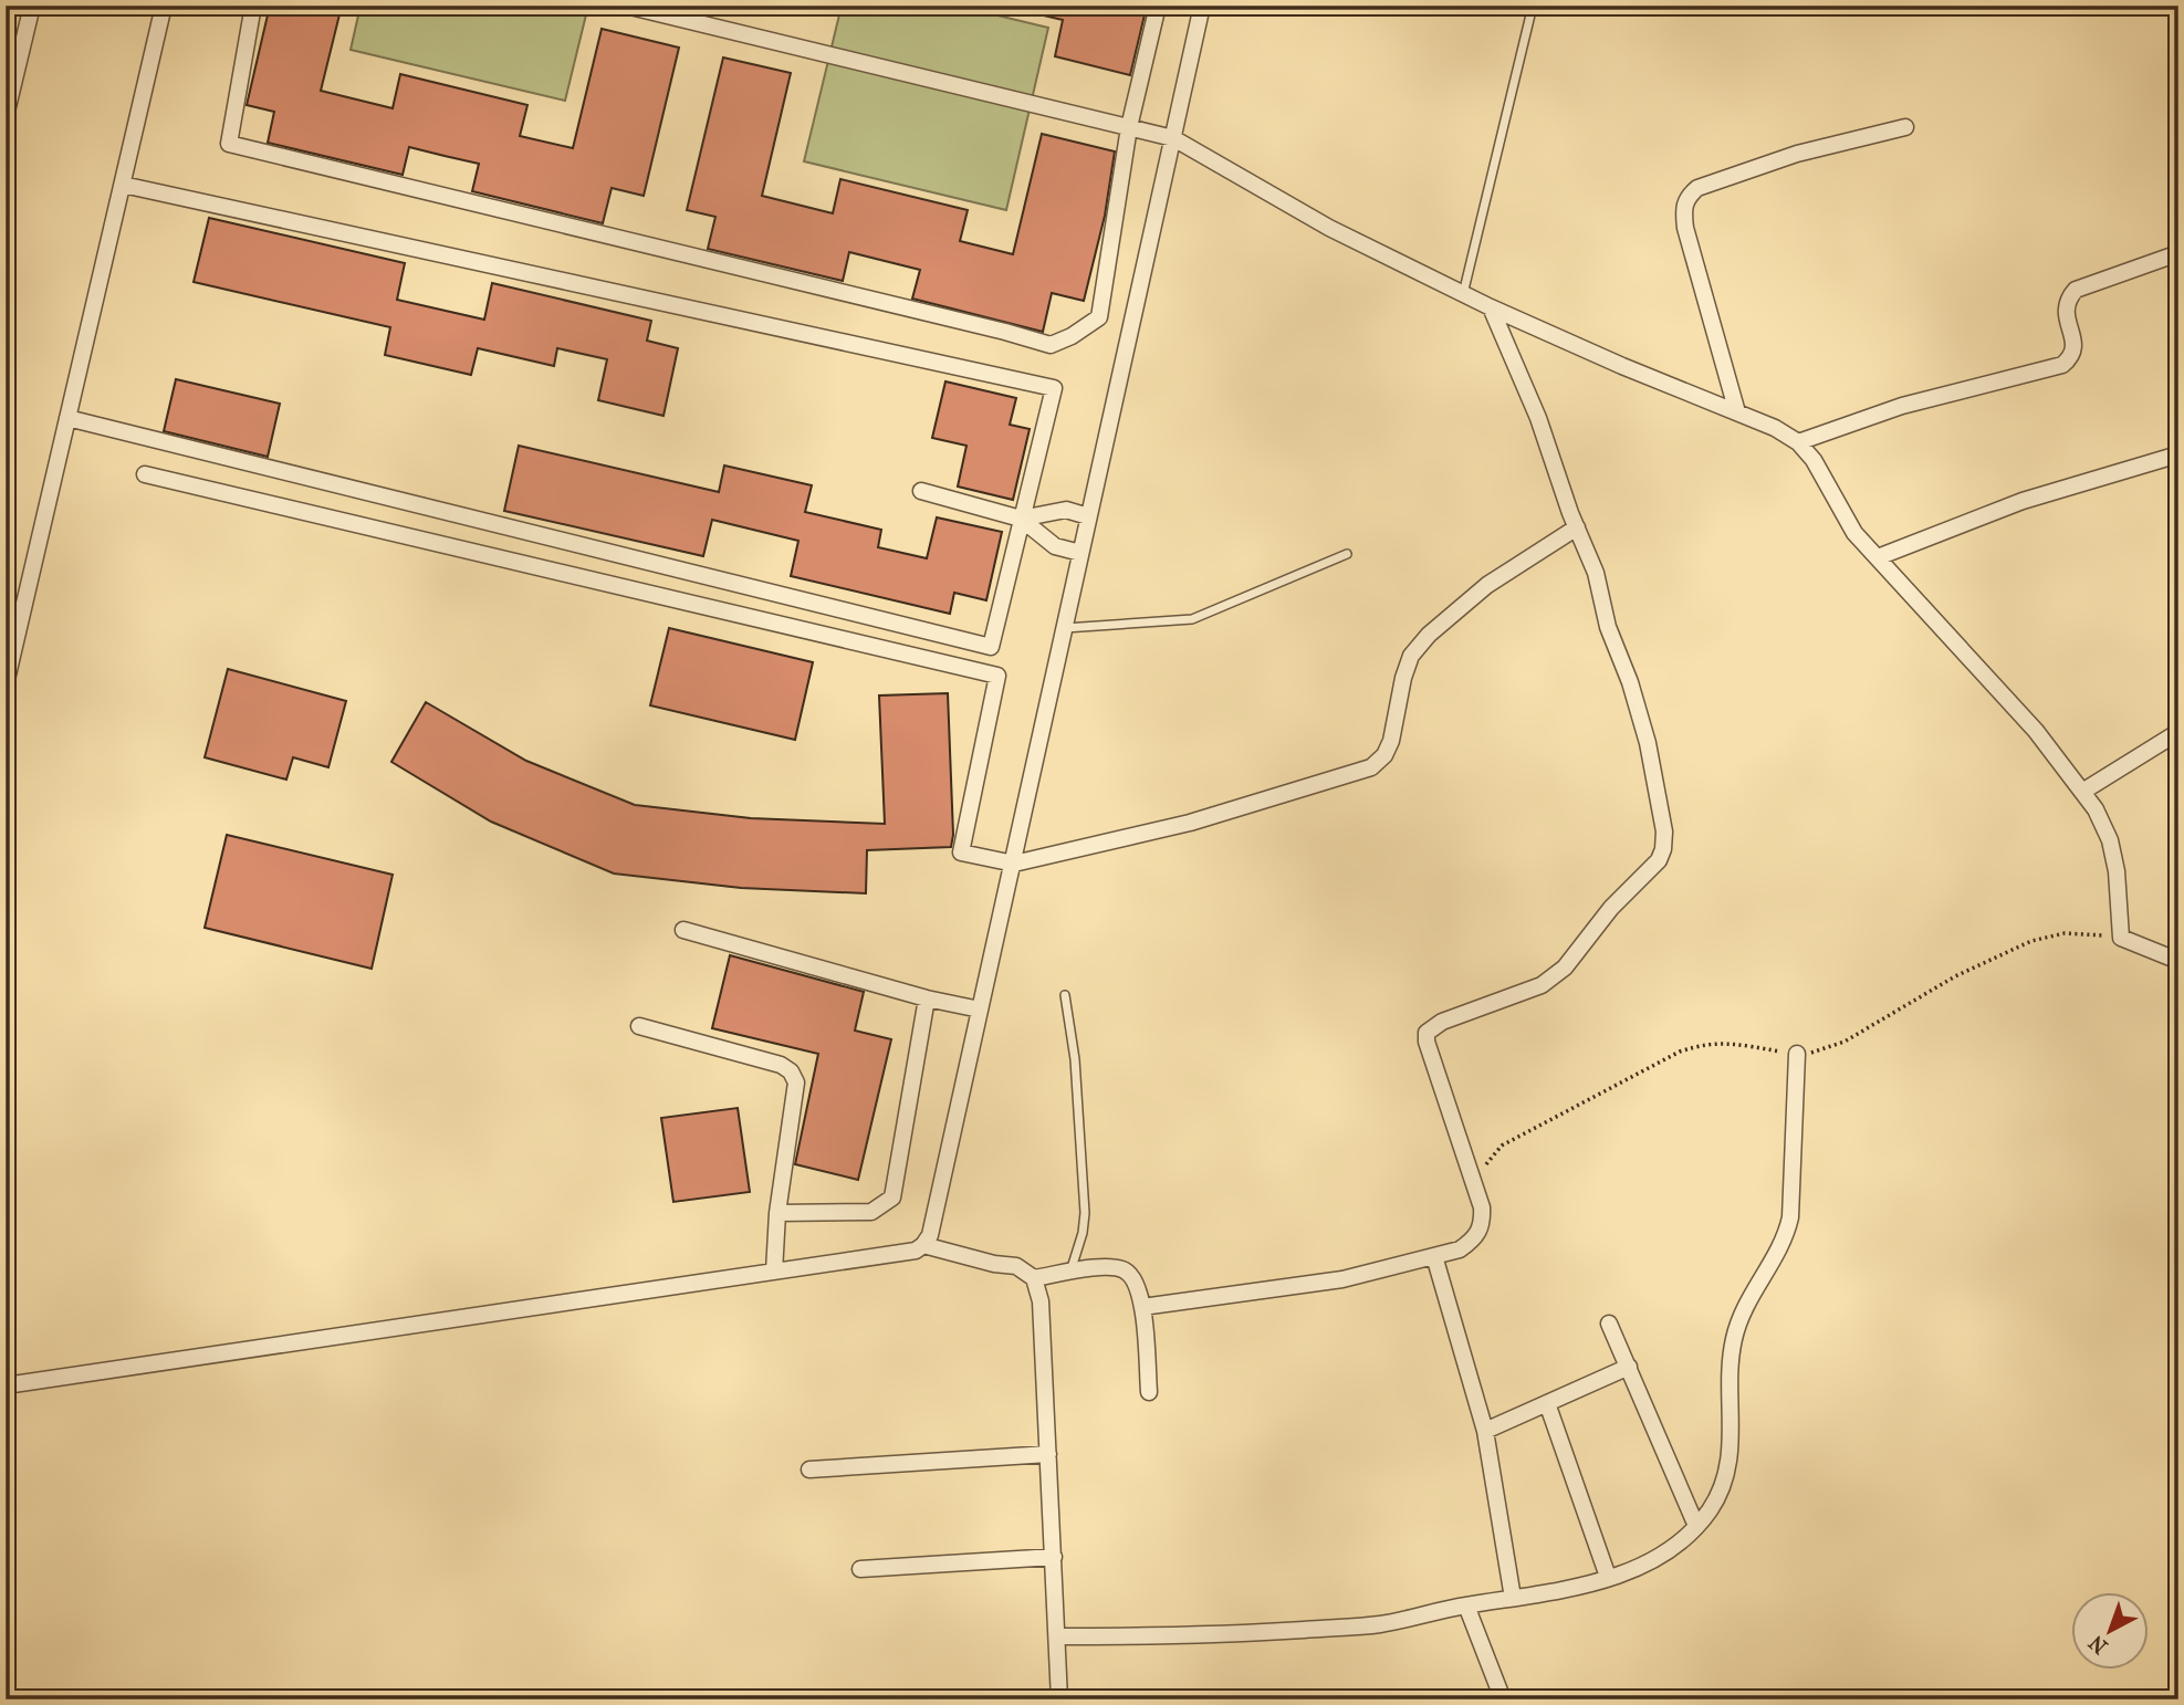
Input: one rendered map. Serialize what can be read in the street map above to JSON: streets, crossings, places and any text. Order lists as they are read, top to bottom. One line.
{"north":"bottom left"}
